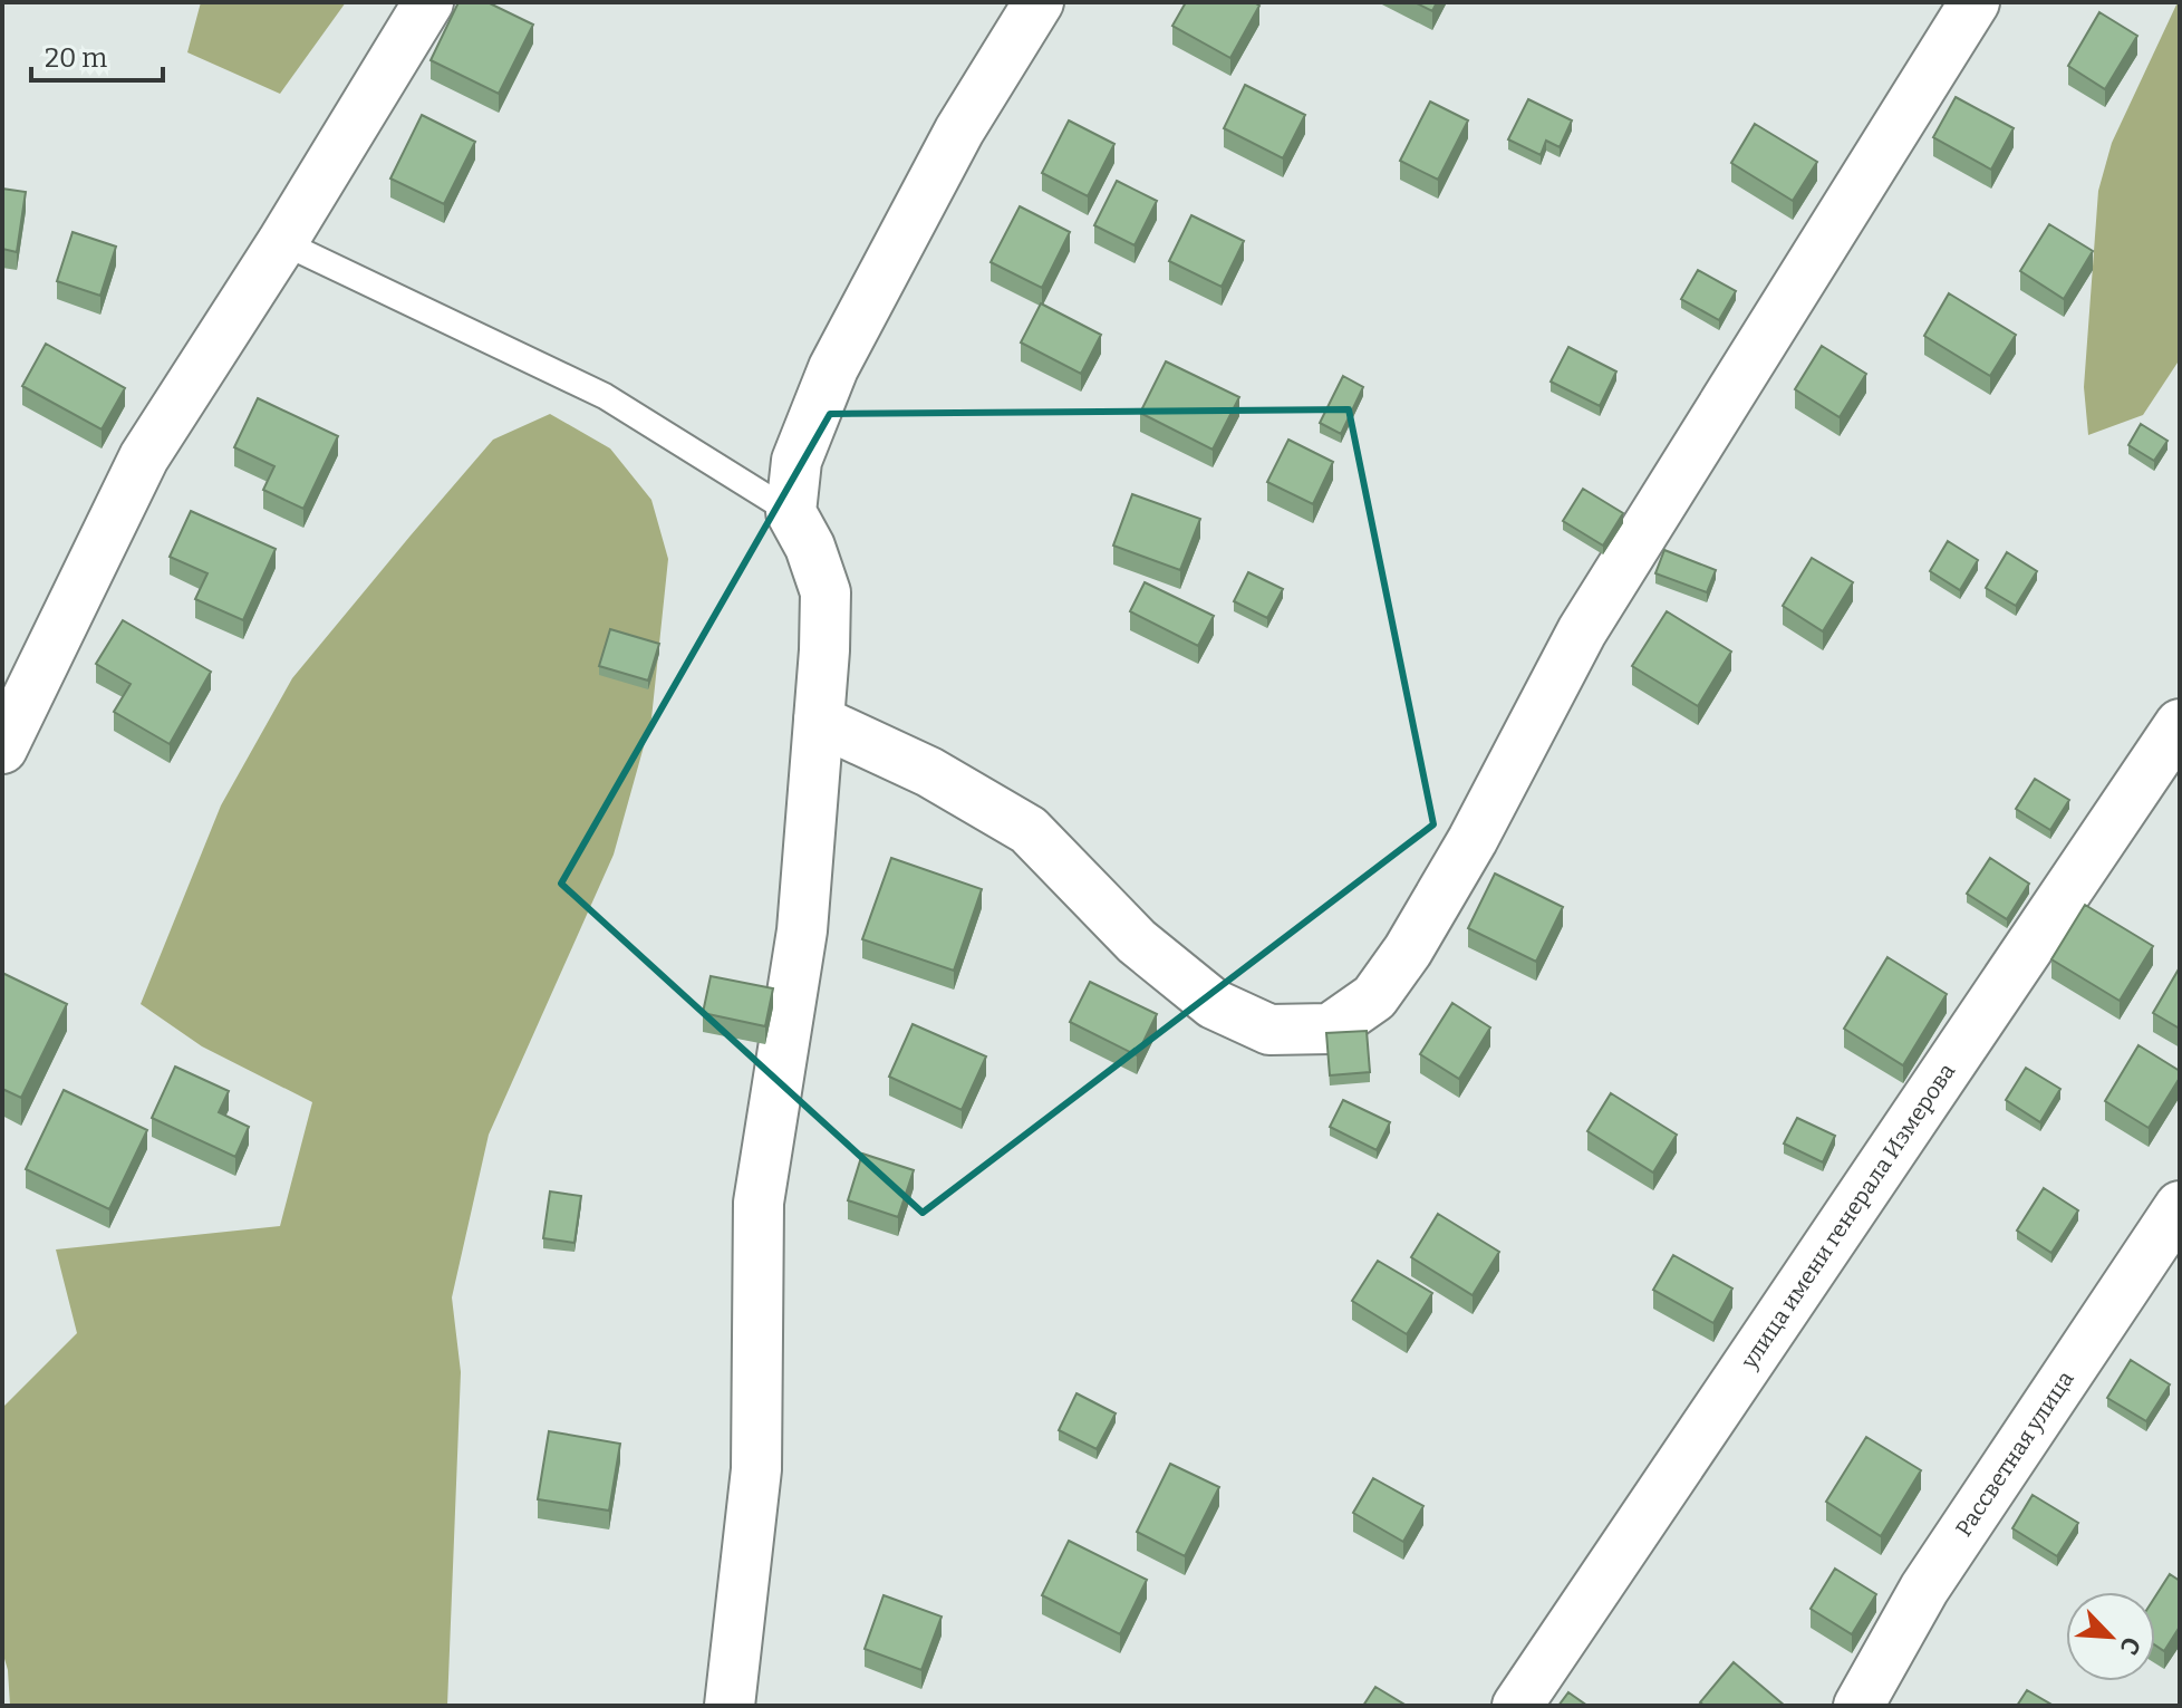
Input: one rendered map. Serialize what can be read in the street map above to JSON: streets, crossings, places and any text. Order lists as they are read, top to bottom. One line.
{"streets":{"street":["улица имени генерала Измерова","Рассветная улица"]},"scale_bar":"20 m","north":"bottom right"}
